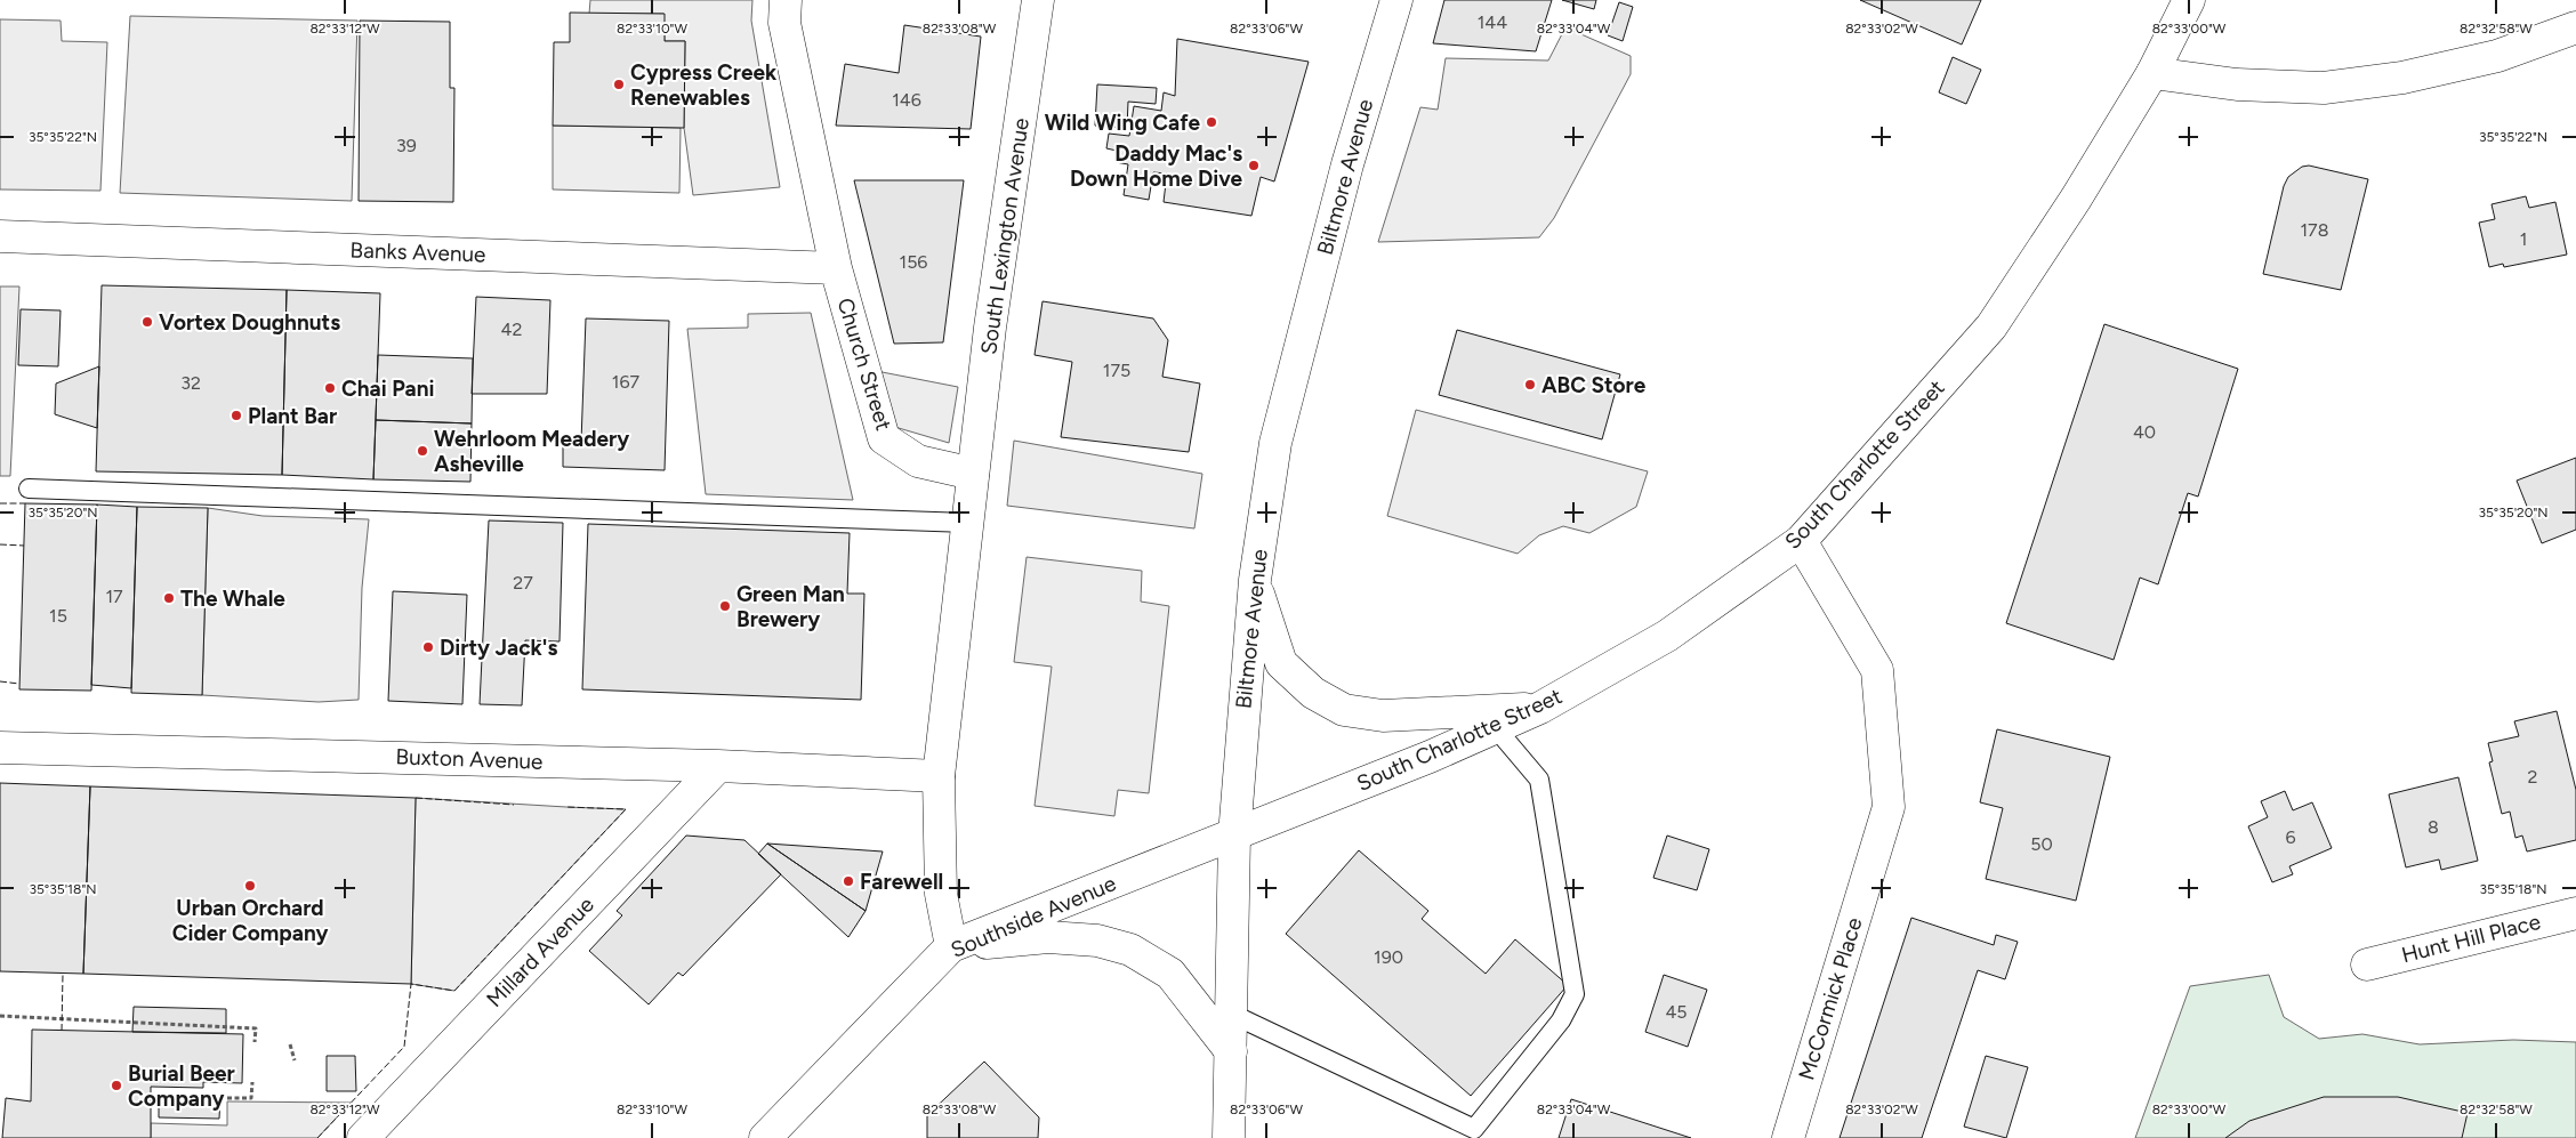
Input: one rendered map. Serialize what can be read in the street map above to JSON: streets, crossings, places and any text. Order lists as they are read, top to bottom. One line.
{"streets":{"main road":["Biltmore Avenue","South Lexington Avenue","Banks Avenue","Church Street","South Charlotte Street","Buxton Avenue","Southside Avenue","Hunt Hill Place","Millard Avenue","McCormick Place"]},"crossings":[["Biltmore Avenue","South Charlotte Street"],["Biltmore Avenue","Southside Avenue"],["South Lexington Avenue","Church Street"],["Banks Avenue","Church Street"],["South Charlotte Street","Southside Avenue"],["South Charlotte Street","McCormick Place"],["Buxton Avenue","Millard Avenue"]],"places":["Cypress Creek Renewables","Wild Wing Cafe","Daddy Mac's Down Home Dive","Vortex Doughnuts","ABC Store","Chai Pani","Plant Bar","Wehrloom Meadery Asheville","The Whale","Green Man Brewery","Dirty Jack's","Farewell","Urban Orchard Cider Company","Burial Beer Company"],"house_numbers":["144","146","39","178","1","156","42","175","167","32","40","27","17","15","2","8","6","50","190","45"],"coordinates":["82°33'12\"W","82°33'10\"W","82°33'08\"W","82°33'06\"W","82°33'04\"W","82°33'02\"W","82°33'00\"W","82°32'58\"W","35°35'22\"N","35°35'20\"N","35°35'18\"N"]}
